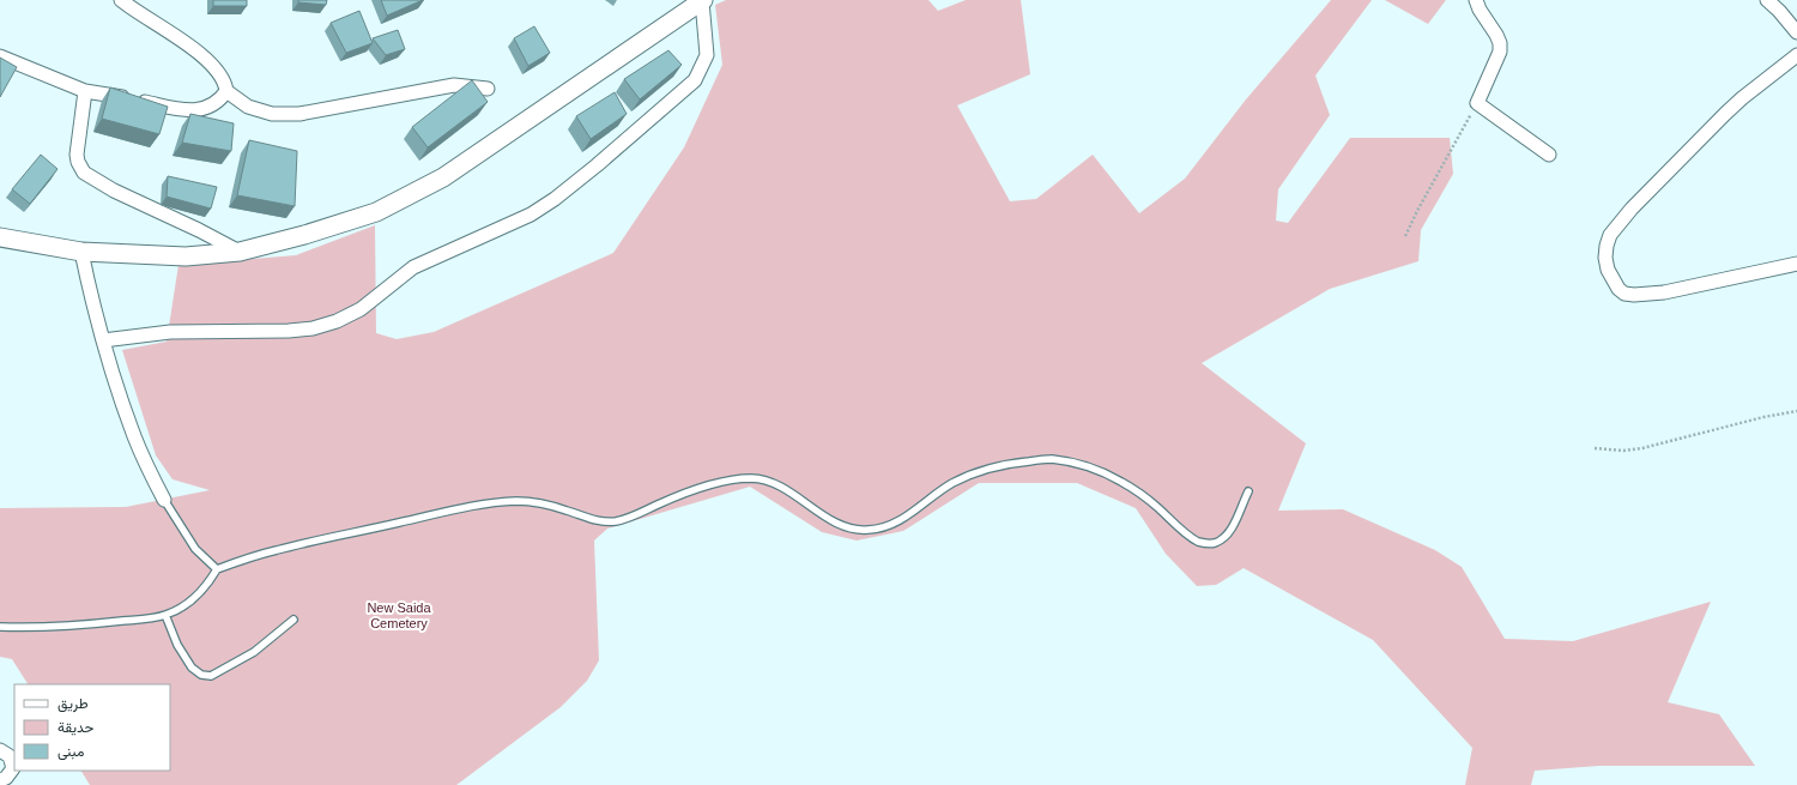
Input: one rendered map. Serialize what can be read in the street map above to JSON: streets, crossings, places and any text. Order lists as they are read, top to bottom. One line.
{"parks":["New Saida Cemetery"],"legend":["طريق","حديقة","مبنى"]}
